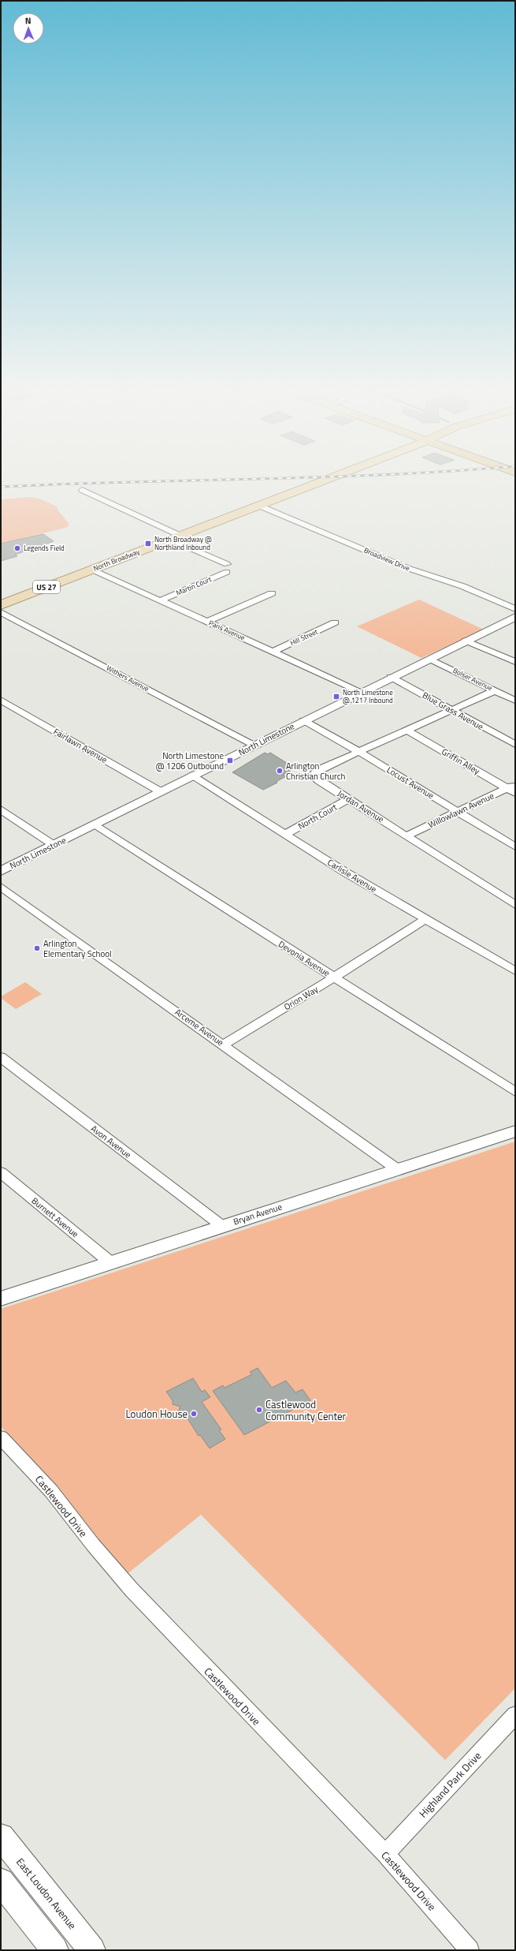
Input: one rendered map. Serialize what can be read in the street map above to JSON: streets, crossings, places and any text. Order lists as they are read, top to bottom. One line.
{"streets":{"main road":["North Broadway","US 27","East Loudon Avenue"],"street":["Broadview Drive","Martin Court","Paris Avenue","Hill Street","Withers Avenue","Bolser Avenue","Blue Grass Avenue","North Limestone","Fairlawn Avenue","Griffin Alley","Locust Avenue","Jordan Avenue","Willowlawn Avenue","North Court","Carlisle Avenue","Devonia Avenue","Orion Way","Arceme Avenue","Avon Avenue","Bryan Avenue","Burnett Avenue","Castlewood Drive","Highland Park Drive"]},"crossings":[["Broadview Drive","North Broadway"],["North Broadway","Paris Avenue"],["Martin Court","Paris Avenue"],["Paris Avenue","Hill Street"],["Paris Avenue","North Limestone"],["Withers Avenue","North Limestone"],["Bolser Avenue","North Limestone"],["Bolser Avenue","Jordan Avenue"],["Blue Grass Avenue","North Limestone"],["Blue Grass Avenue","Jordan Avenue"],["North Limestone","Fairlawn Avenue"],["North Limestone","Locust Avenue"],["North Limestone","Carlisle Avenue"],["North Limestone","Devonia Avenue"],["Griffin Alley","Jordan Avenue"],["Griffin Alley","Willowlawn Avenue"],["Locust Avenue","Jordan Avenue"],["Locust Avenue","Willowlawn Avenue"],["Jordan Avenue","Willowlawn Avenue"],["Jordan Avenue","North Court"],["North Court","Carlisle Avenue"],["Carlisle Avenue","Orion Way"],["Devonia Avenue","Orion Way"],["Orion Way","Arceme Avenue"],["Arceme Avenue","Bryan Avenue"],["Avon Avenue","Bryan Avenue"],["Bryan Avenue","Burnett Avenue"],["Castlewood Drive","Highland Park Drive"]],"places":{"transit":["North Broadway @ Northland Inbound","North Limestone @ 1217 Inbound","North Limestone @ 1206 Outbound"],"other":["Legends Field","Arlington Christian Church","Arlington Elementary School","Castlewood Community Center","Loudon House"]},"north":"top"}
